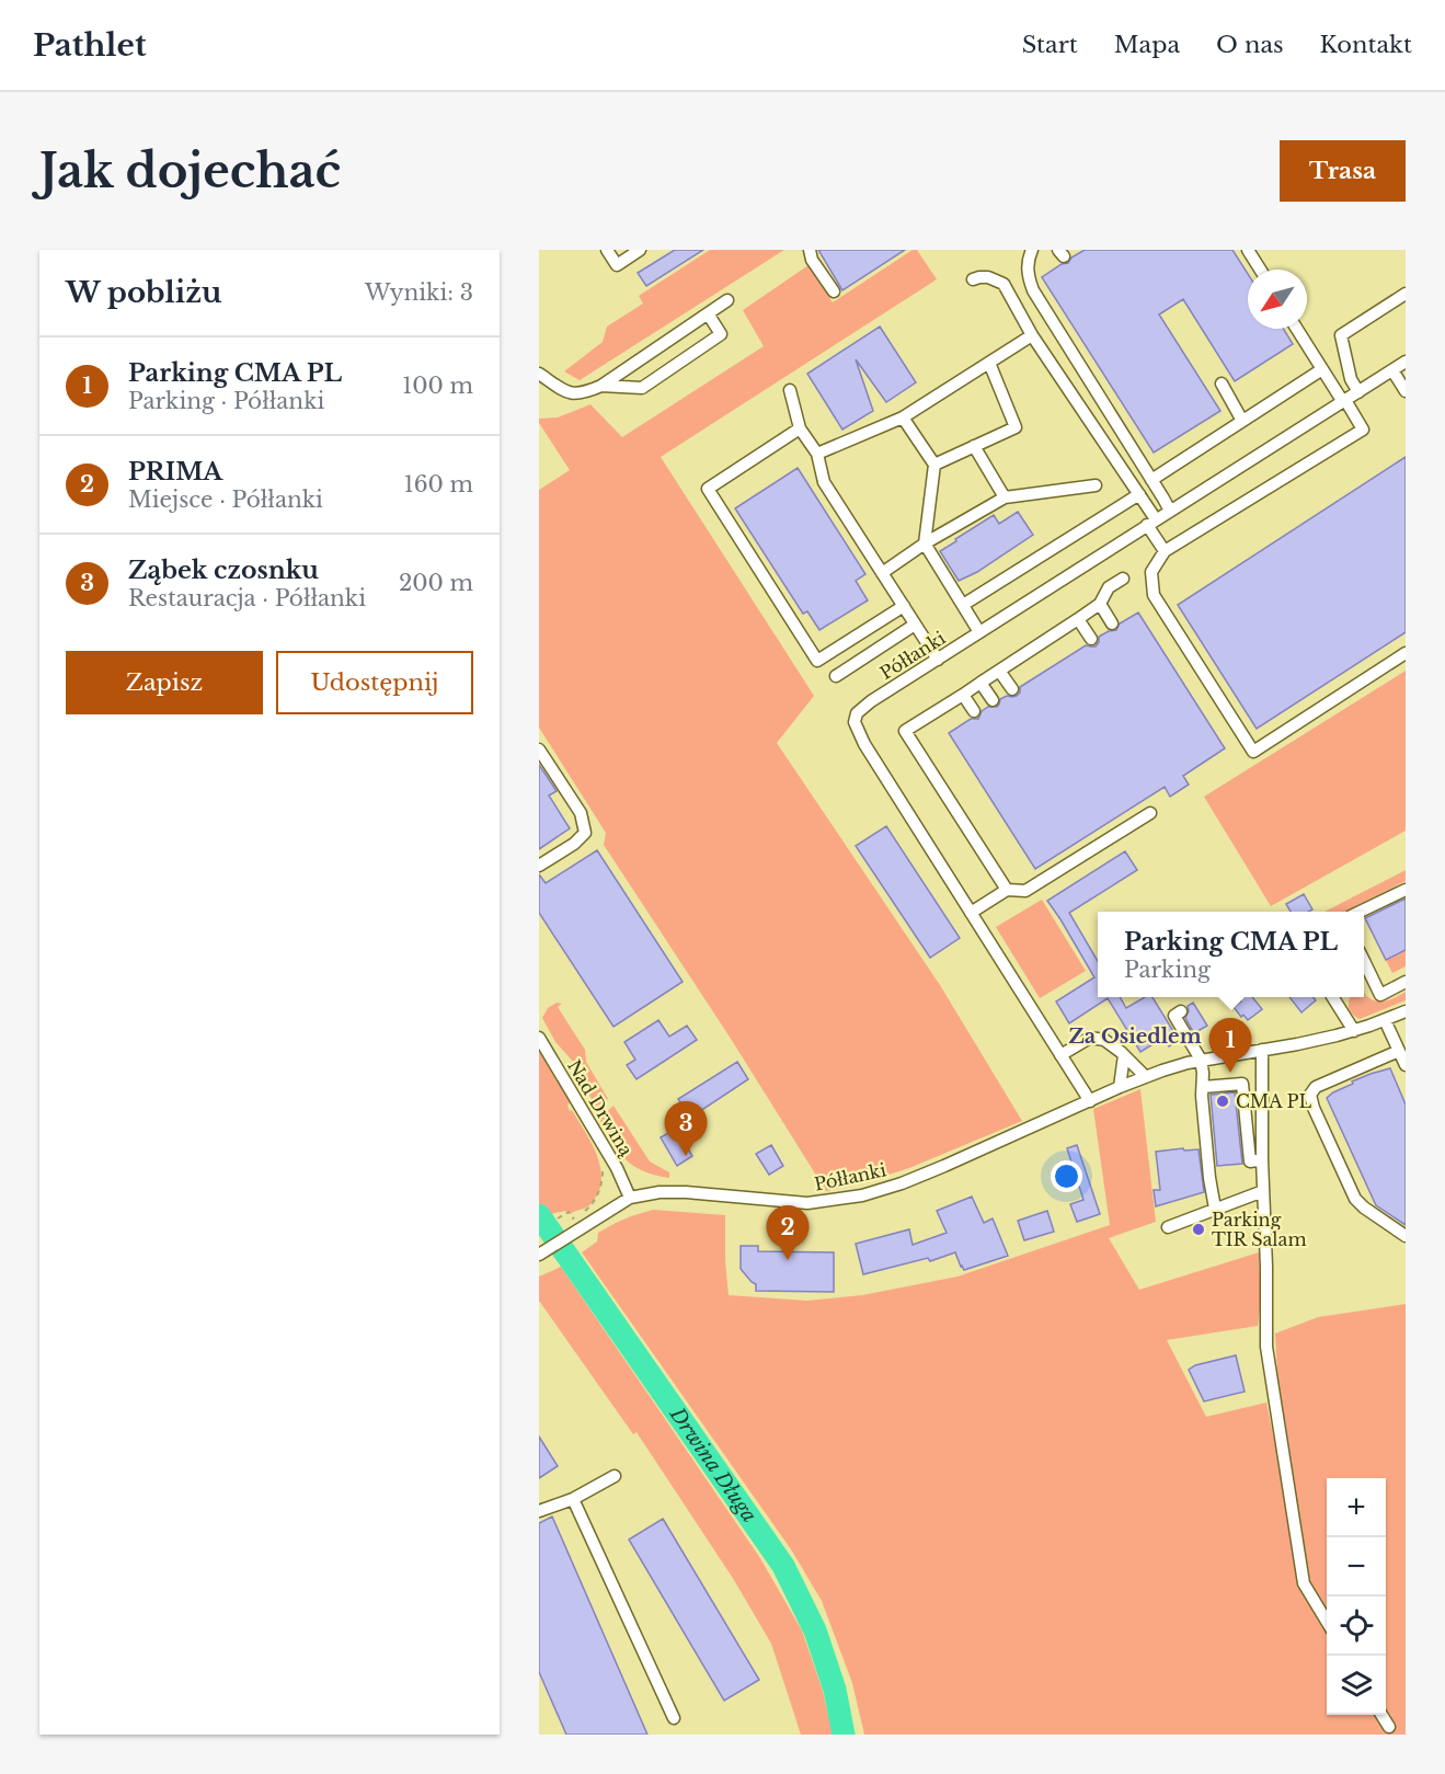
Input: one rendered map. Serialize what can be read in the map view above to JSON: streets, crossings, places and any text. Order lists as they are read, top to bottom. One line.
{"streets":{"street":["Półłanki","Nad Drwiną"]},"crossings":[["Półłanki","Nad Drwiną"]],"districts":["Za Osiedlem"],"water":["Drwina Długa"],"places":["CMA PL","Parking TIR Salam"],"north":"bottom left","page":{"header":"Pathlet","nav":["Start","Mapa","O nas","Kontakt"],"buttons":["Trasa",["Zapisz","Udostępnij"]],"title":"Jak dojechać","heading":["W pobliżu","Wyniki: 3"],"list":[{"mark":"1","name":"Parking CMA PL","note":"Parking · Półłanki","value":"100 m"},{"mark":"2","name":"PRIMA","note":"Miejsce · Półłanki","value":"160 m"},{"mark":"3","name":"Ząbek czosnku","note":"Restauracja · Półłanki","value":"200 m"}],"popup":["Parking CMA PL","Parking"],"pins":["1","3","2"],"map_buttons":["+","−"]}}
